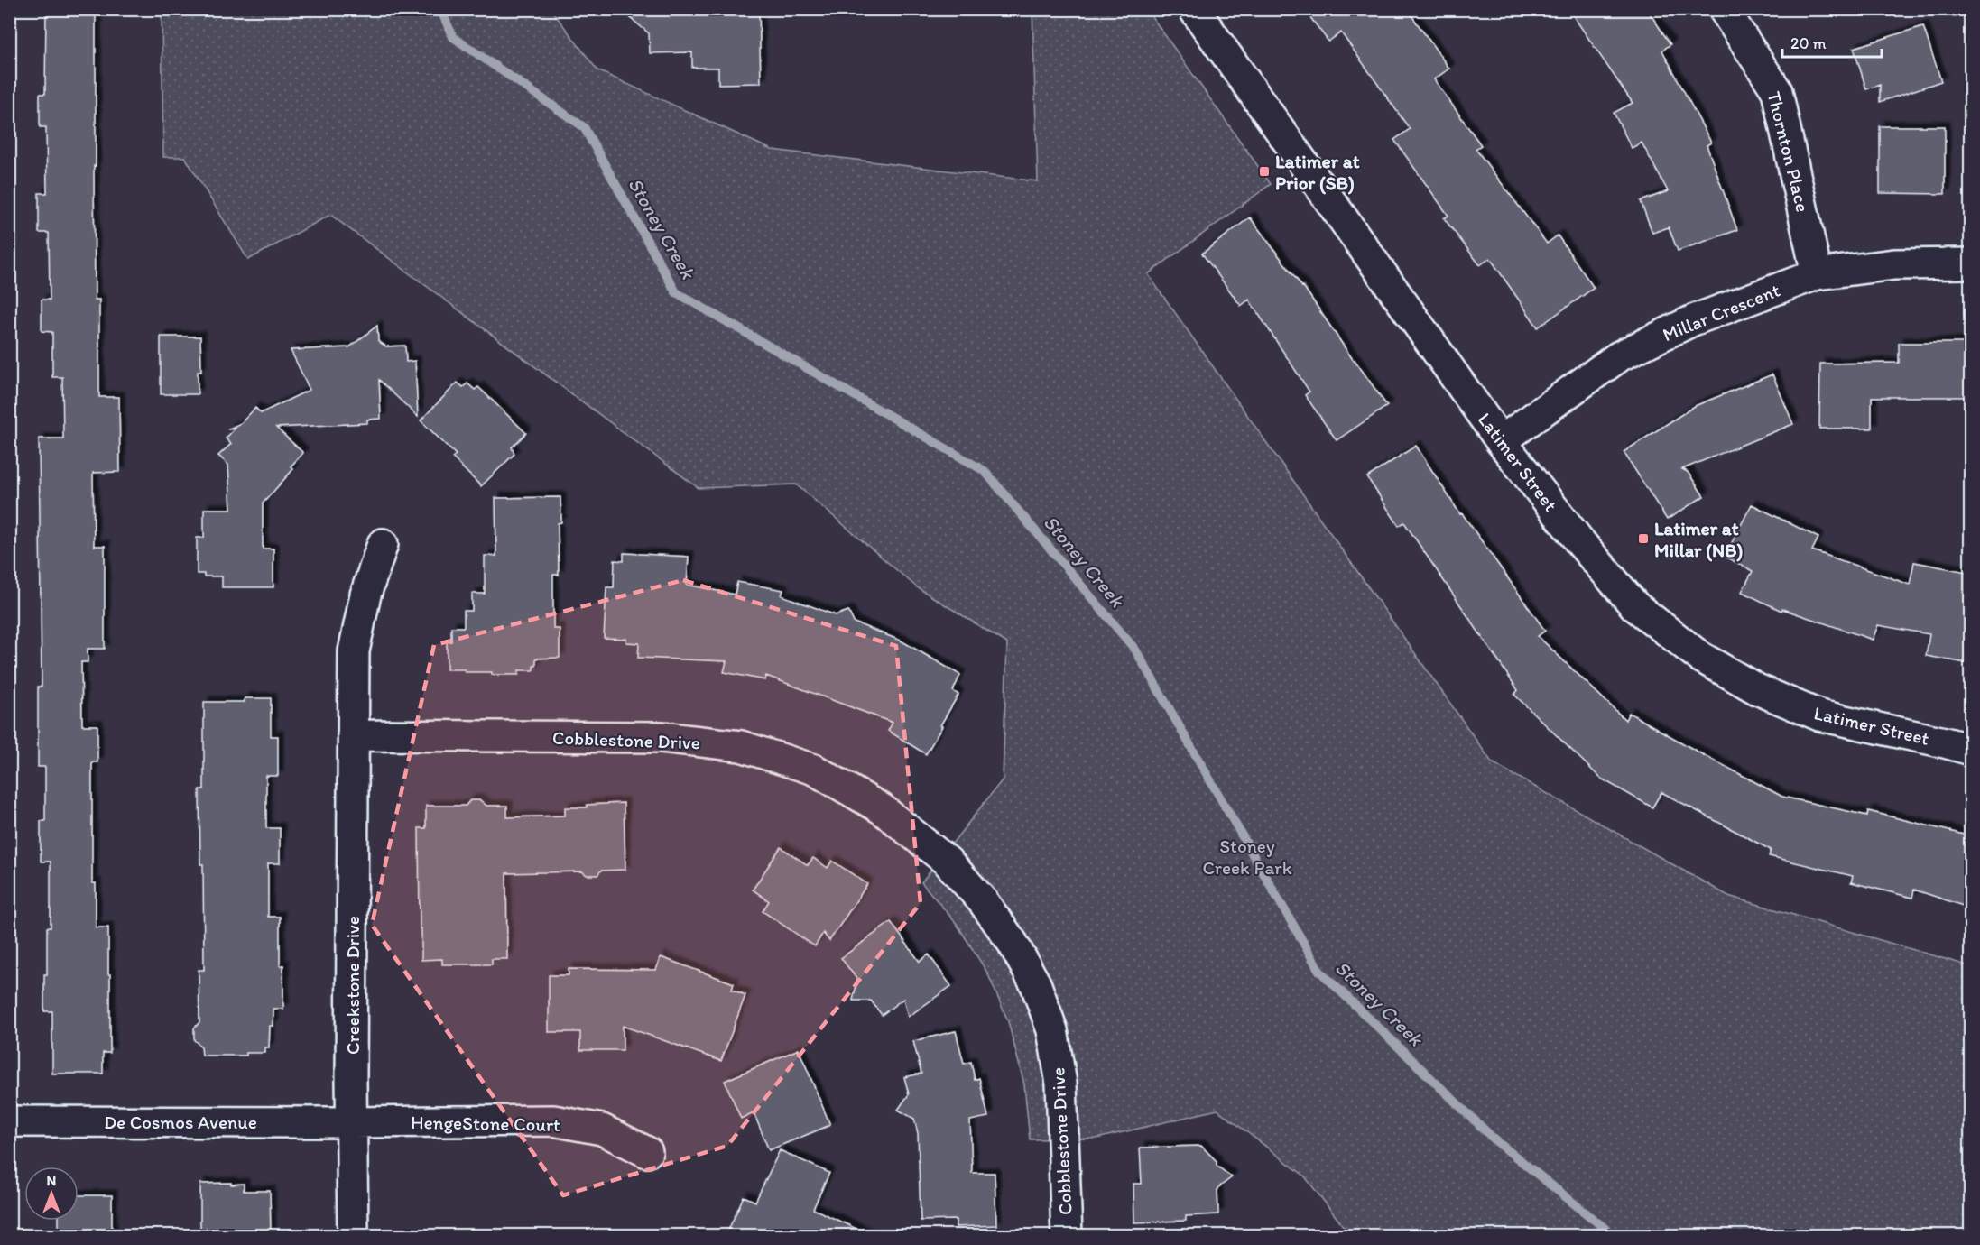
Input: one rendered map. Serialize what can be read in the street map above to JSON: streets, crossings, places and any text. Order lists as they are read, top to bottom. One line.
{"streets":{"street":["Thornton Place","Millar Crescent","Latimer Street","Cobblestone Drive","Creekstone Drive","De Cosmos Avenue","HengeStone Court"]},"crossings":[["Thornton Place","Millar Crescent"],["Millar Crescent","Latimer Street"],["Cobblestone Drive","Creekstone Drive"],["Creekstone Drive","De Cosmos Avenue"],["Creekstone Drive","HengeStone Court"],["De Cosmos Avenue","HengeStone Court"]],"water":["Stoney Creek"],"parks":["Stoney Creek Park"],"places":{"transit":["Latimer at Prior (SB)","Latimer at Millar (NB)"]},"scale_bar":"20 m","north":"top"}
